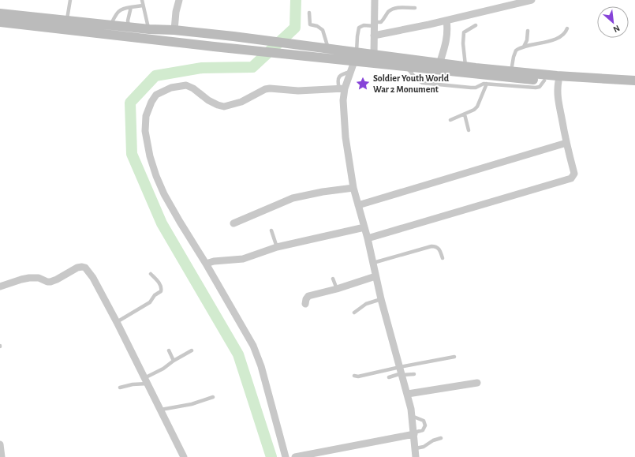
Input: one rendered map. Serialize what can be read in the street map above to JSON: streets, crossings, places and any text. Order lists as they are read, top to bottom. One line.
{"places":{"place":["Soldier Youth World War 2 Monument"]},"north":"bottom right"}
